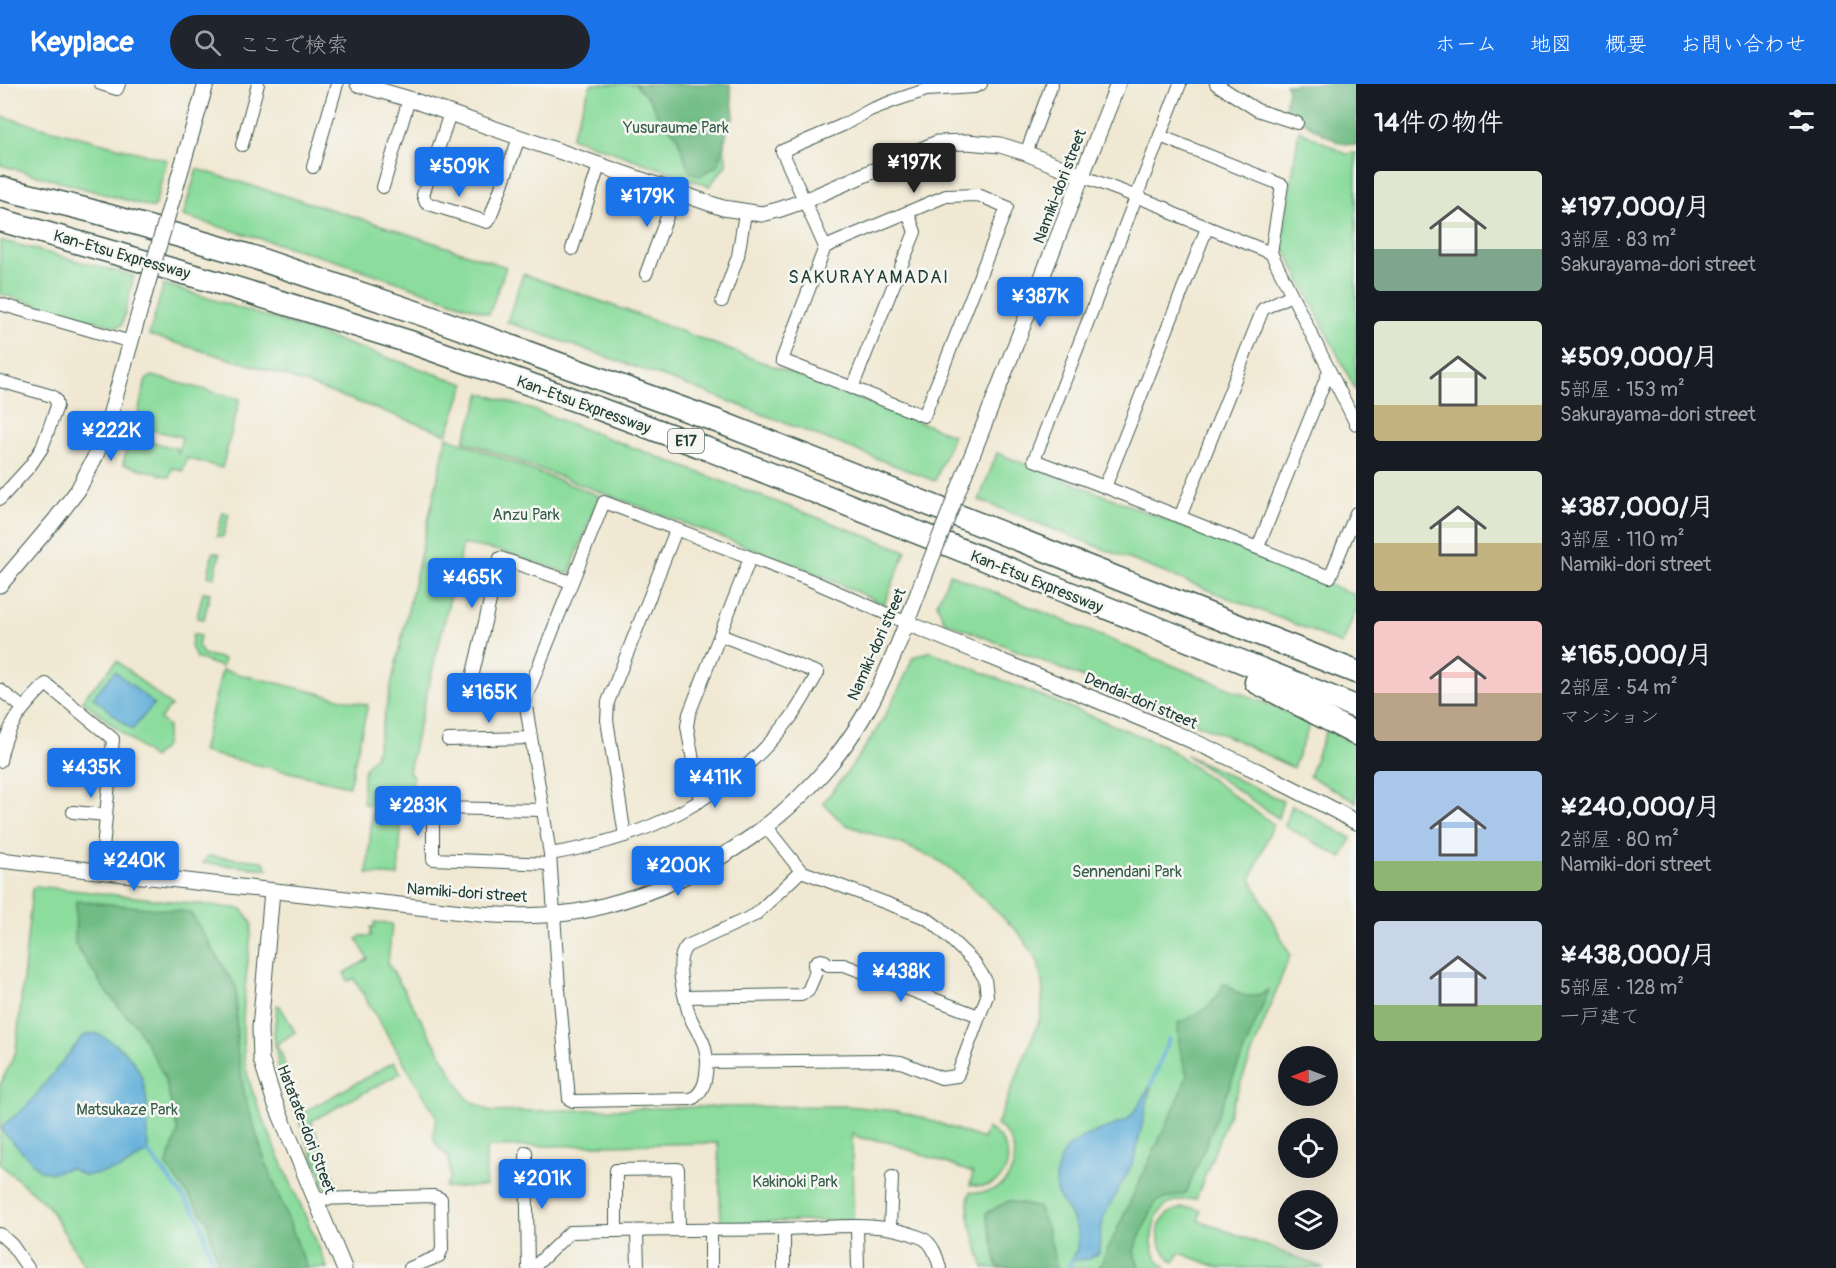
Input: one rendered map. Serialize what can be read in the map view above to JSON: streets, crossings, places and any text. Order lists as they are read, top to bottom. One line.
{"streets":{"highway":["Kan-Etsu Expressway","E17"],"street":["Namiki-dori street","Dendai-dori street","Hatatate-dori Street"]},"crossings":[["Namiki-dori street","Dendai-dori street"],["Namiki-dori street","Hatatate-dori Street"]],"districts":["SAKURAYAMADAI"],"parks":["Yusuraume Park","Anzu Park","Sennendani Park","Matsukaze Park","Kakinoki Park"],"north":"left","page":{"header":"Keyplace","search":"ここで検索","nav":["ホーム","地図","概要","お問い合わせ"],"heading":"14件の物件","price":["¥197K","¥509K","¥179K","¥387K","¥222K","¥465K","¥165K","¥435K","¥411K","¥283K","¥240K","¥200K","¥438K","¥201K"],"list":[{"name":"¥197,000/月","note":"3部屋 · 83 m² · Sakurayama-dori street"},{"name":"¥509,000/月","note":"5部屋 · 153 m² · Sakurayama-dori street"},{"name":"¥387,000/月","note":"3部屋 · 110 m² · Namiki-dori street"},{"name":"¥165,000/月","note":"2部屋 · 54 m² · マンション"},{"name":"¥240,000/月","note":"2部屋 · 80 m² · Namiki-dori street"},{"name":"¥438,000/月","note":"5部屋 · 128 m² · 一戸建て"}]}}
